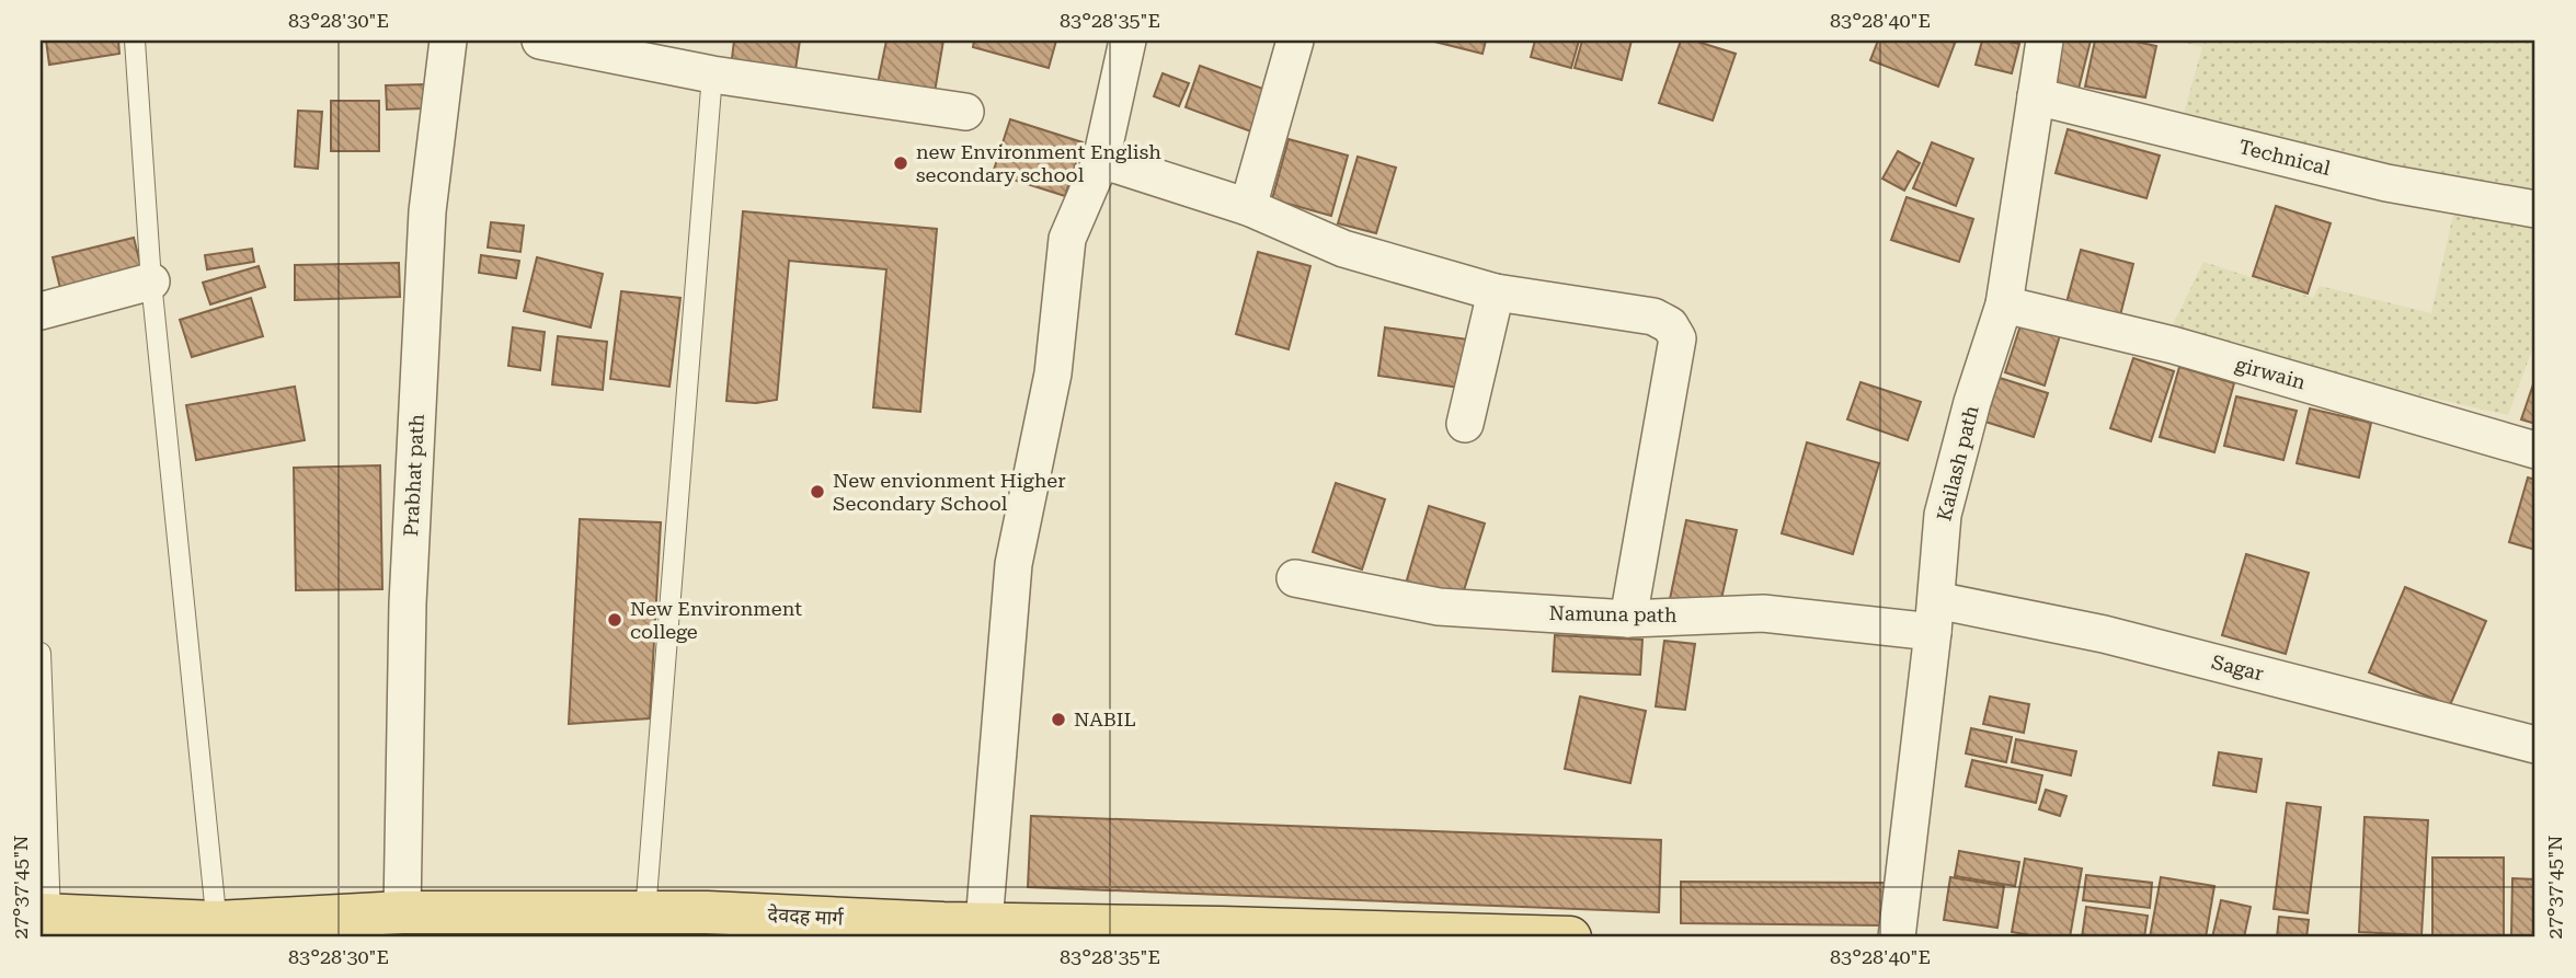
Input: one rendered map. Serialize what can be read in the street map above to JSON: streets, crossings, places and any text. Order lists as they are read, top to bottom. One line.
{"streets":{"main road":["देवदह मार्ग"],"street":["Technical","girwain","Kailash path","Prabhat path","Namuna path","Sagar"]},"crossings":[["Technical","Kailash path"],["girwain","Kailash path"],["Kailash path","Namuna path"],["Kailash path","Sagar"],["Prabhat path","देवदह मार्ग"],["Namuna path","Sagar"]],"places":["new Environment English secondary school","New envionment Higher Secondary School","New Environment college","NABIL"],"coordinates":["83°28'30\"E","83°28'35\"E","83°28'40\"E","27°37'45\"N"]}
